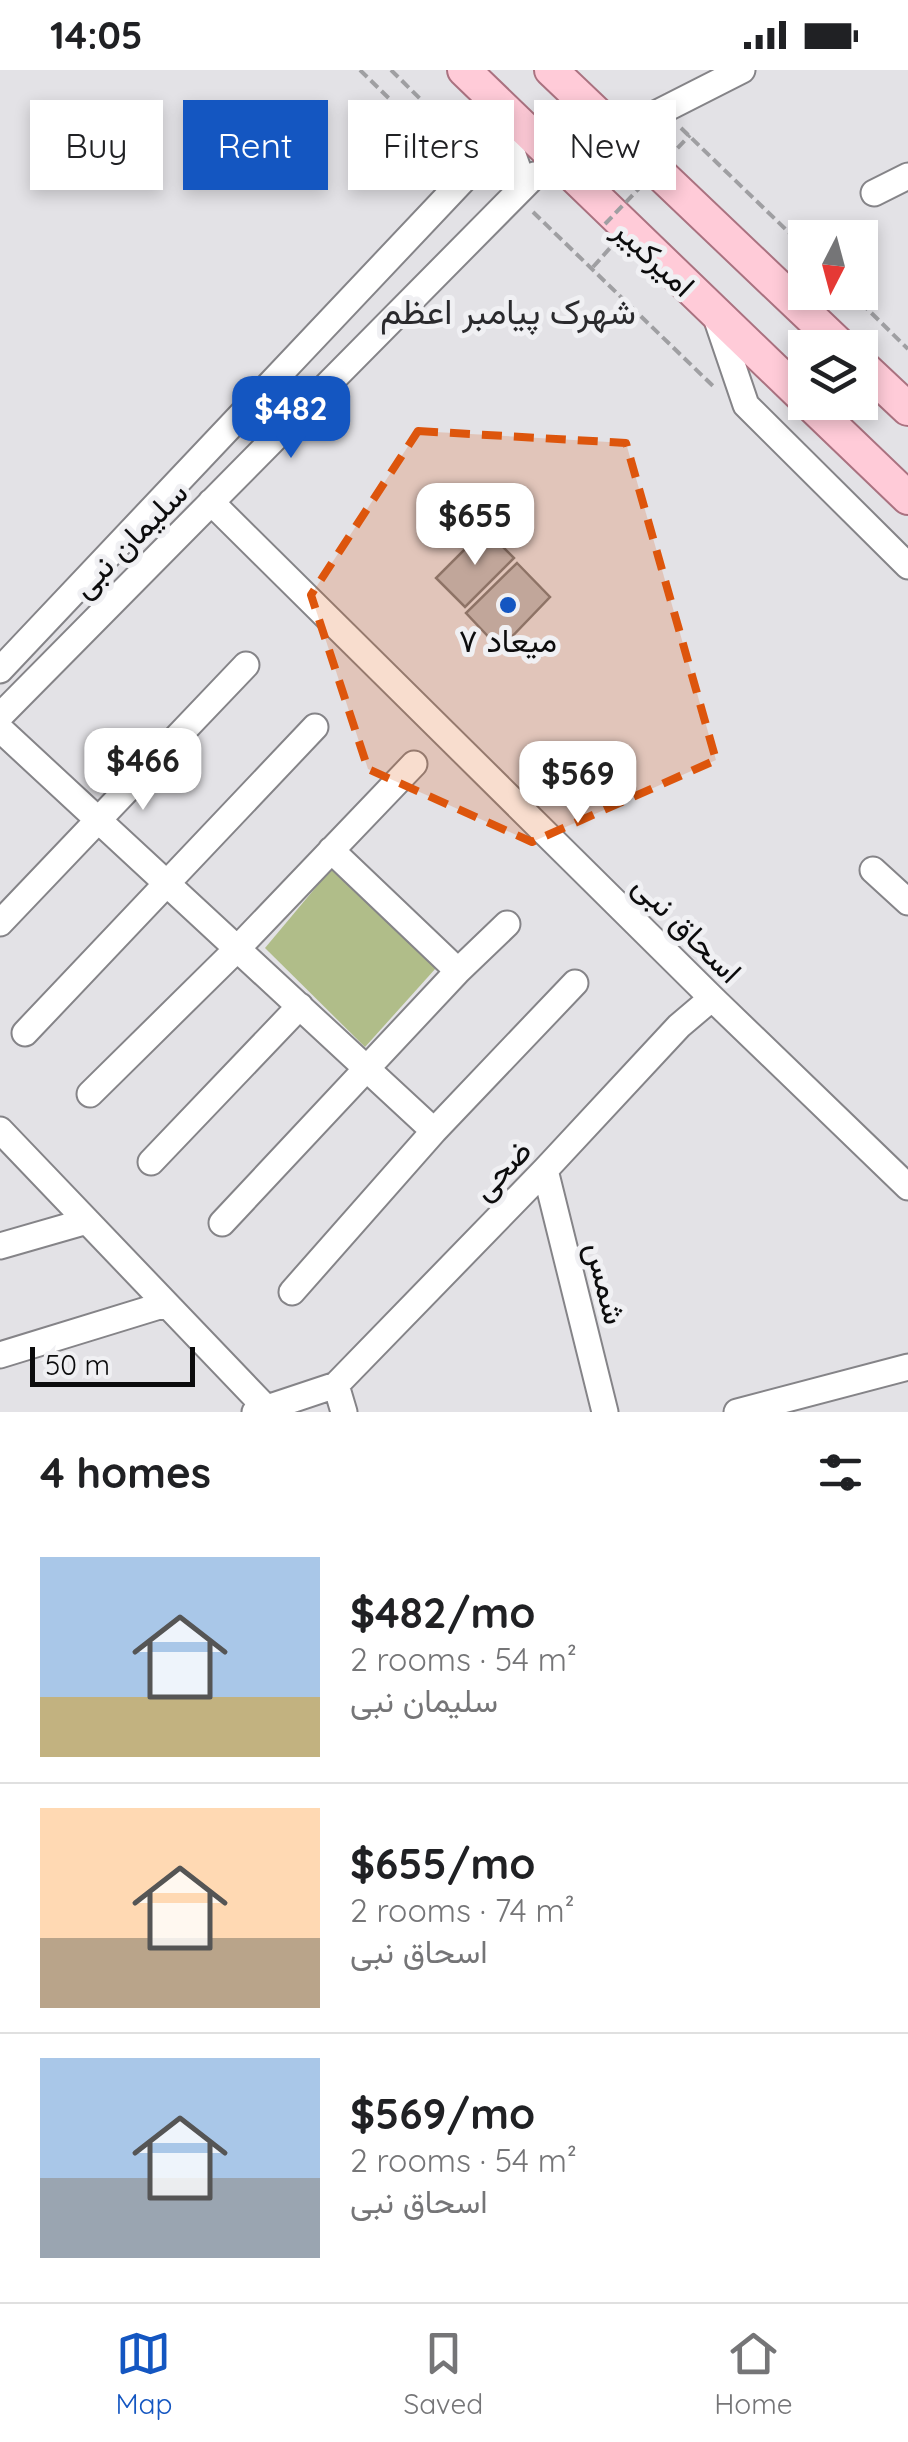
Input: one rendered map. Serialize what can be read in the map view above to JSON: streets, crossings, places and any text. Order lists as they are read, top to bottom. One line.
{"streets":{"main road":["امیرکبیر"],"street":["سلیمان نبی","اسحاق نبی","ضحی","شمس"]},"crossings":[["سلیمان نبی","اسحاق نبی"],["اسحاق نبی","ضحی"],["ضحی","شمس"]],"districts":["شهرک پیامبر اعظم"],"places":["میعاد ۷"],"scale_bar":"50 m","north":"bottom","page":{"status":"14:05","chip":["Buy","Rent","Filters","New"],"price":["$482","$655","$466","$569"],"scale":"50 m","heading":"4 homes","list":[{"name":"$482/mo","note":"2 rooms · 54 m² · سلیمان نبی"},{"name":"$655/mo","note":"2 rooms · 74 m² · اسحاق نبی"},{"name":"$569/mo","note":"2 rooms · 54 m² · اسحاق نبی"}],"tabs":["Map","Saved","Home"]}}
